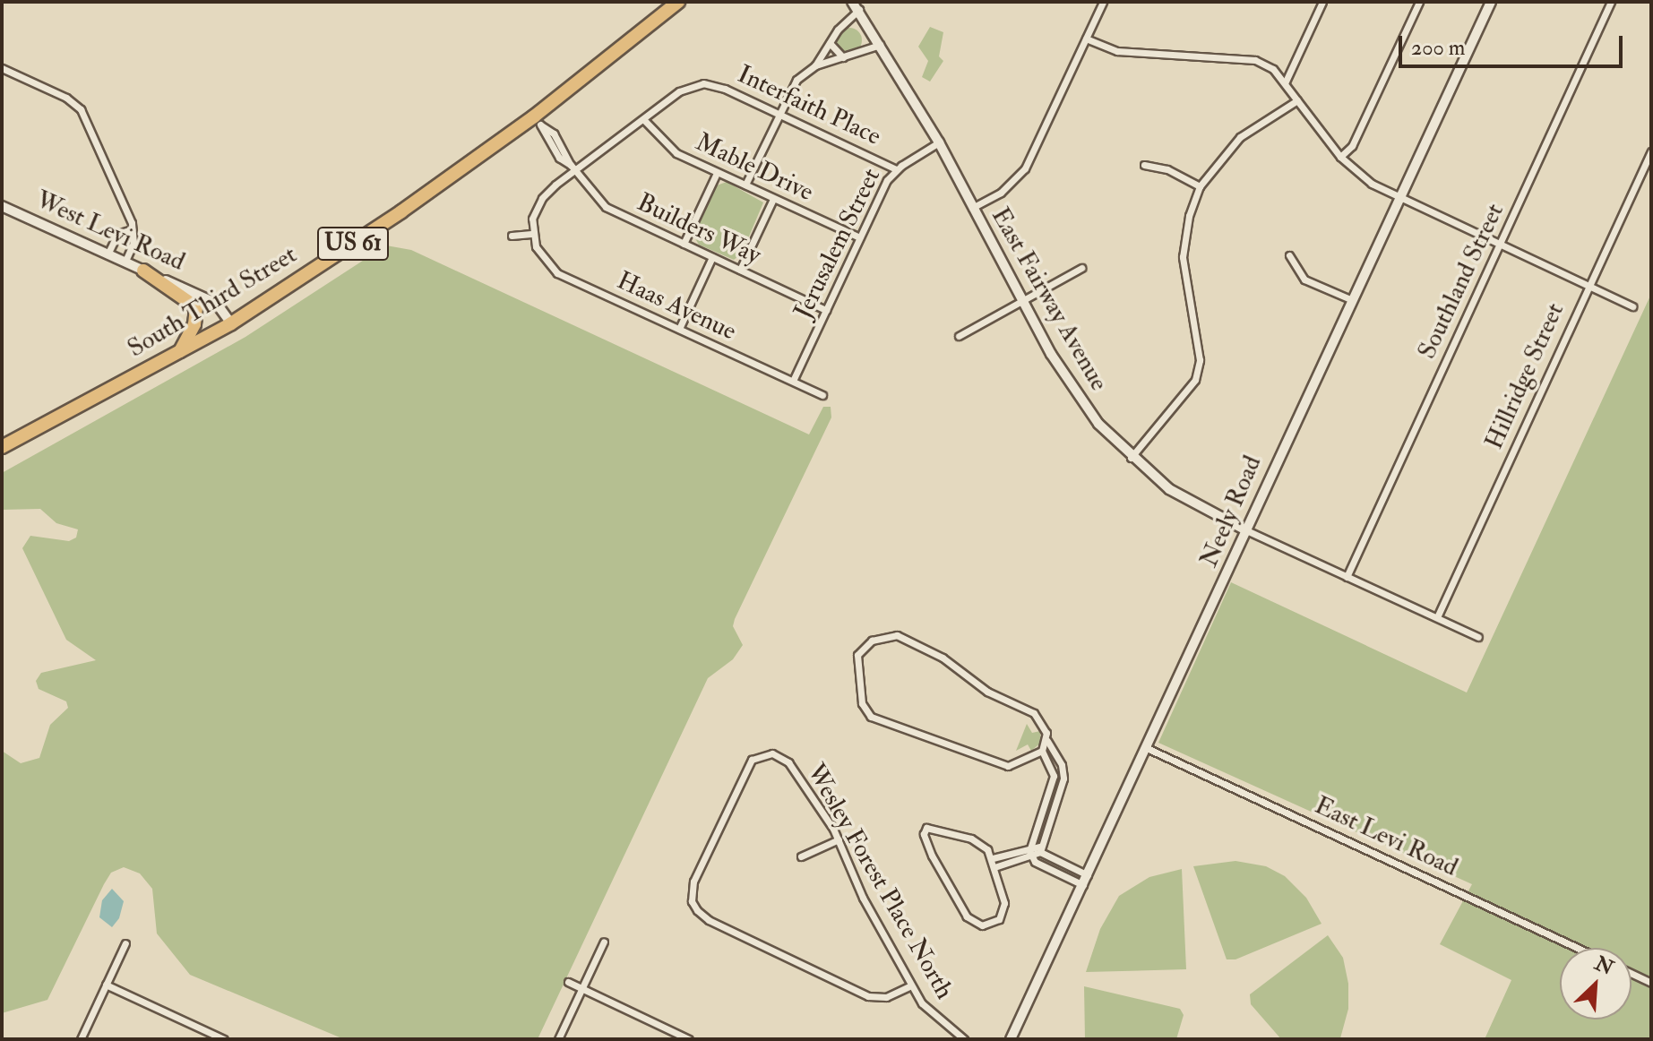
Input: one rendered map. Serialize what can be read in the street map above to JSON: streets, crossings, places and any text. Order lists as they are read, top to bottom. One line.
{"streets":{"highway":["US 61","South Third Street"],"street":["Interfaith Place","Mable Drive","Builders Way","West Levi Road","Jerusalem Street","Southland Street","East Fairway Avenue","Haas Avenue","Hillridge Street","Neely Road","East Levi Road","Wesley Forest Place North"]},"crossings":[["Interfaith Place","Mable Drive"],["Interfaith Place","Jerusalem Street"],["Mable Drive","Jerusalem Street"],["Builders Way","Jerusalem Street"],["Builders Way","South Third Street"],["West Levi Road","South Third Street"],["Jerusalem Street","East Fairway Avenue"],["Jerusalem Street","Haas Avenue"],["Southland Street","East Fairway Avenue"],["East Fairway Avenue","Hillridge Street"],["East Fairway Avenue","Neely Road"],["Neely Road","East Levi Road"]],"scale_bar":"200 m","north":"top right"}
